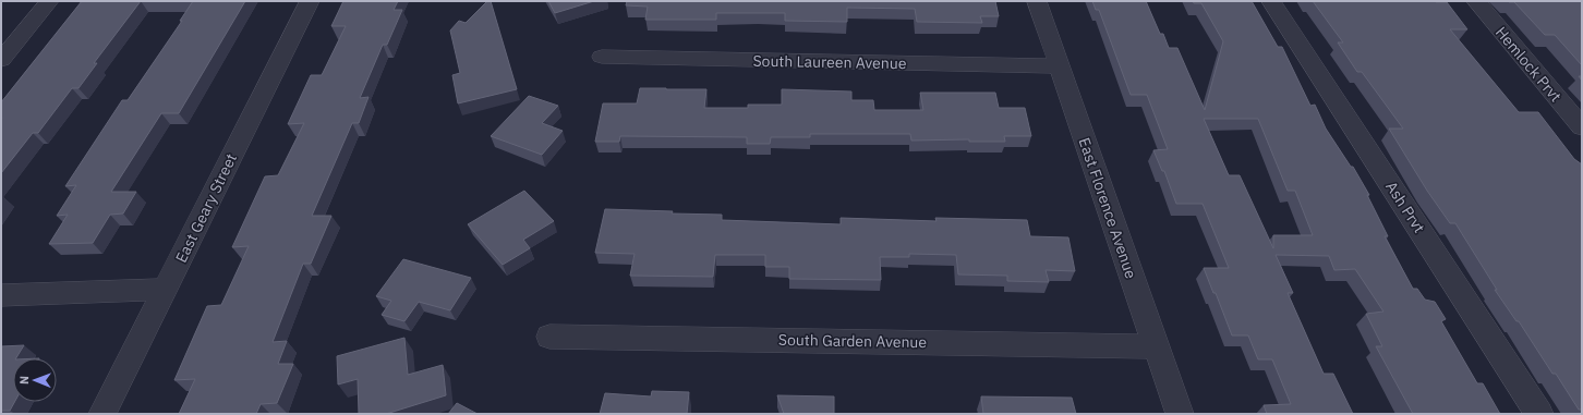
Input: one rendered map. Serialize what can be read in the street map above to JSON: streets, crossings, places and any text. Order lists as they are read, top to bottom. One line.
{"streets":{"street":["South Laureen Avenue","Hemlock Prvt","Ash Prvt","East Geary Street","East Florence Avenue","South Garden Avenue"]},"crossings":[["South Laureen Avenue","East Florence Avenue"],["East Florence Avenue","South Garden Avenue"]],"north":"left"}
